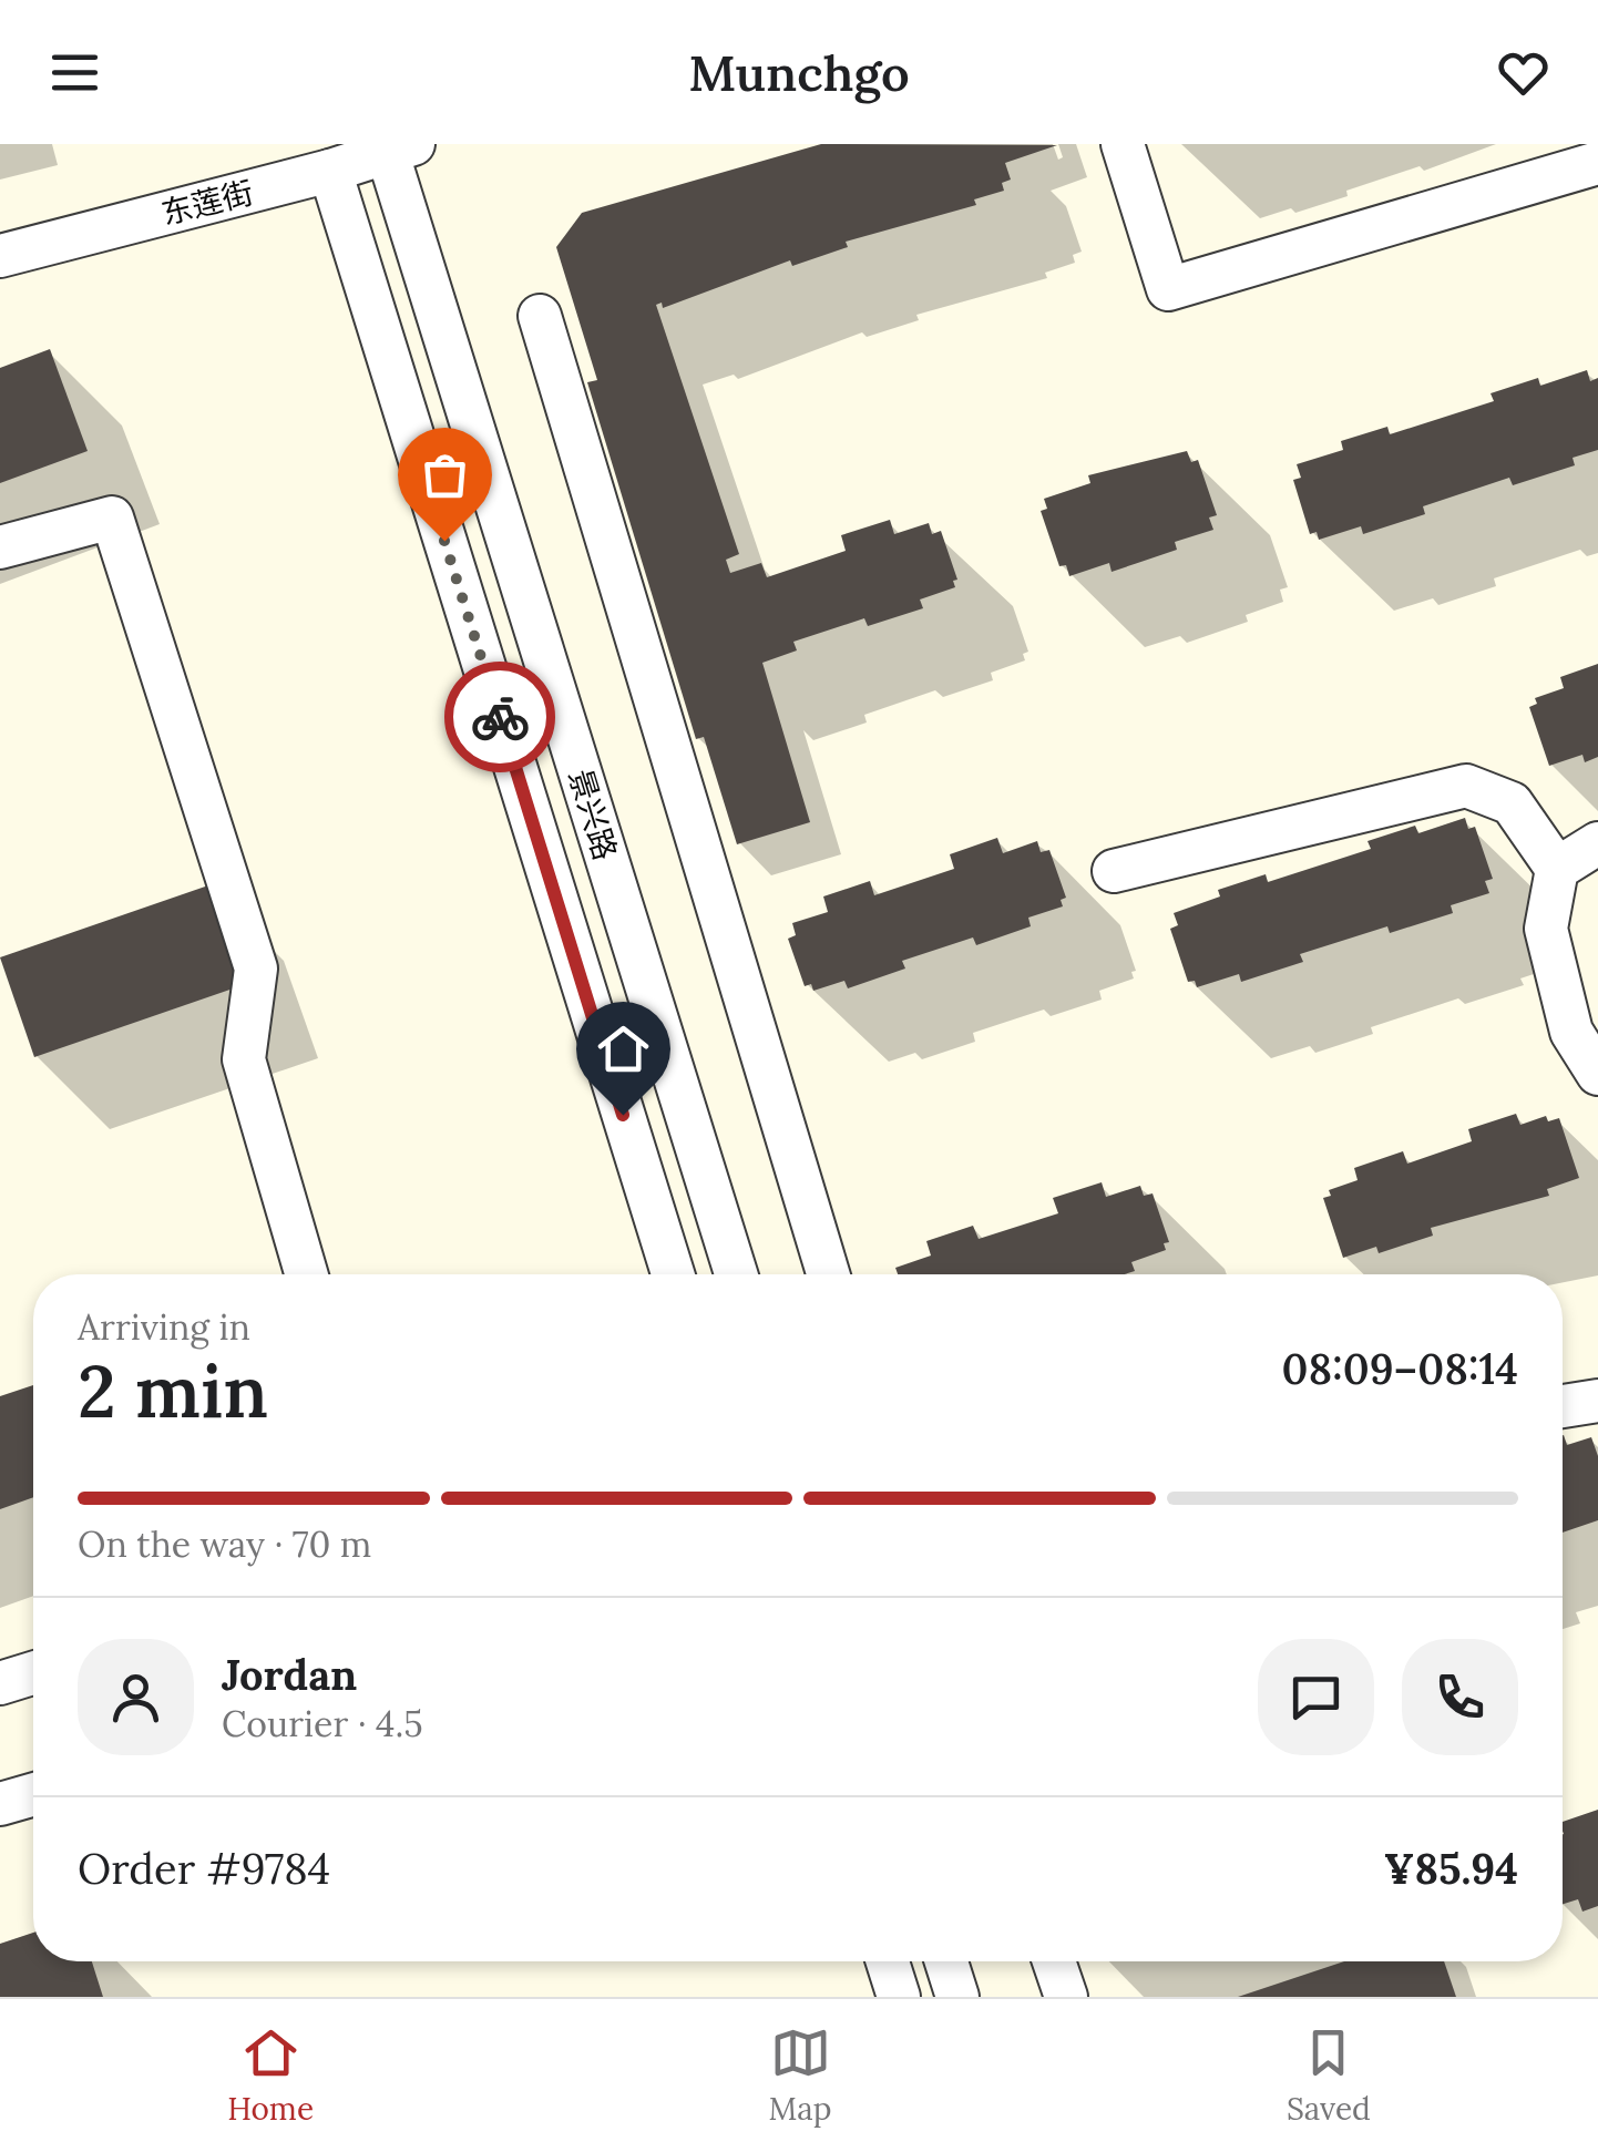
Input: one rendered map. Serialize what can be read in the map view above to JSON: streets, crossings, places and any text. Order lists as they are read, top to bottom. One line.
{"streets":{"street":["东莲街","景兴路"]},"crossings":[["东莲街","景兴路"]],"page":{"header":"Munchgo","heading":["2 min","Arriving in","08:09–08:14"],"panel":["Jordan","Courier · 4.5","Order #9784","¥85.94"],"bar":"On the way · 70 m","tabs":["Home","Map","Saved"]}}
